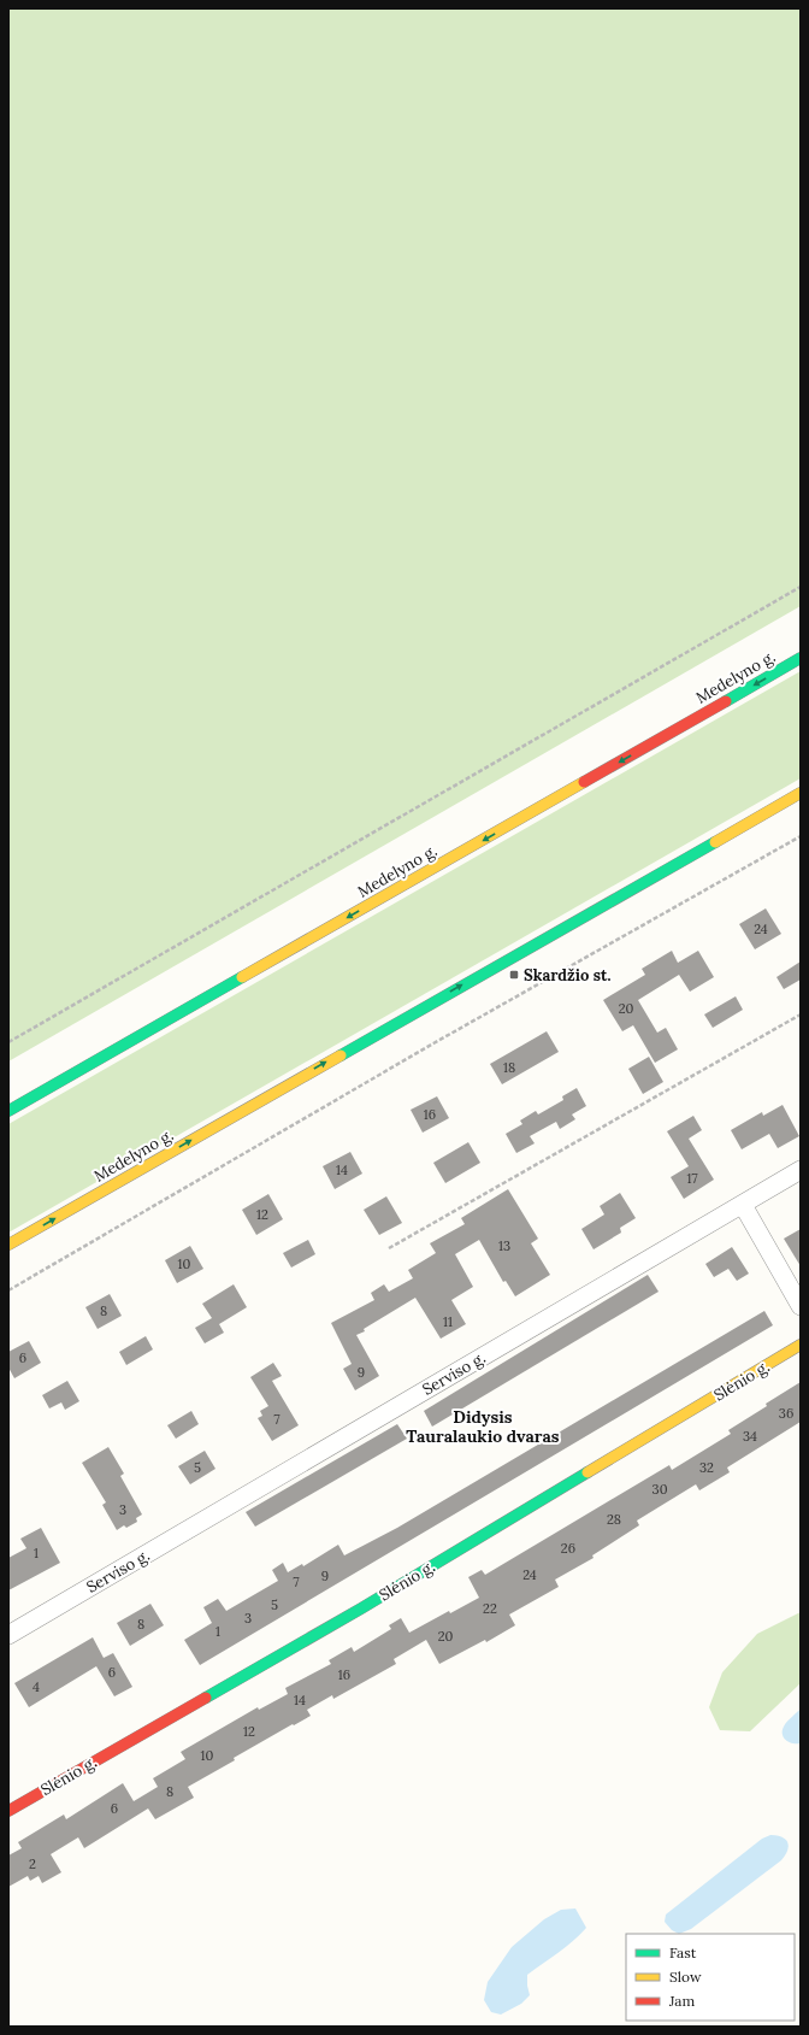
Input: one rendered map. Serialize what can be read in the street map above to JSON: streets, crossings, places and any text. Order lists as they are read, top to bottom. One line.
{"streets":{"main road":["Medelyno g.","Slėnio g."],"street":["Serviso g."]},"districts":["Didysis Tauralaukio dvaras"],"places":{"transit":["Skardžio st."]},"house_numbers":["24","20","18","16","14","17","12","13","10","8","11","6","9","36","7","34","5","32","30","3","28","26","1","24","9","7","5","22","3","8","1","20","6","16","4","14","12","10","8","6","2"],"legend":["Fast","Slow","Jam"]}
